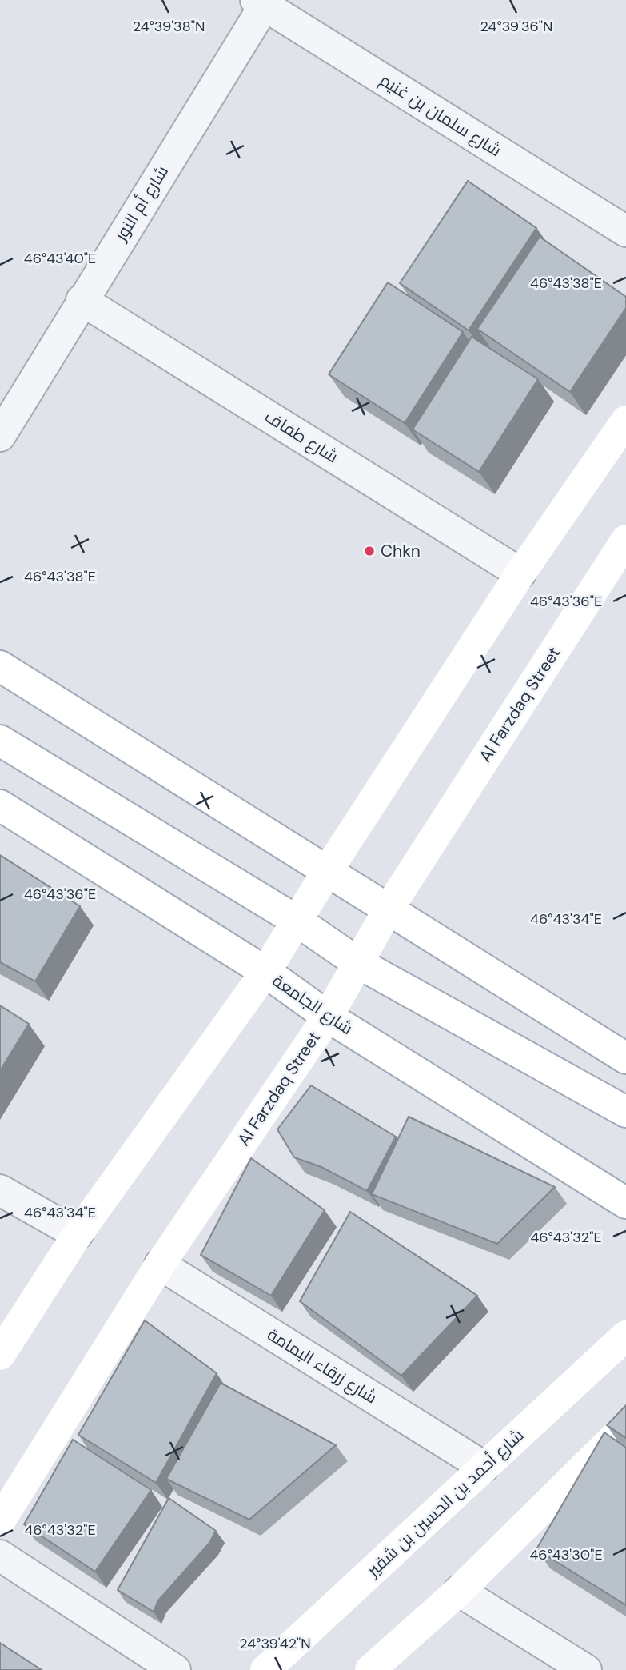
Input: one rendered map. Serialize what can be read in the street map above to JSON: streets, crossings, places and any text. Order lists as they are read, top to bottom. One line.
{"streets":{"street":["شارع سلمان بن غنيم","شارع أم النور","شارع طفاف","Al Farzdaq Street","شارع الجامعة","شارع زرقاء اليمامة","شارع أحمد بن الحسين بن شقير"]},"crossings":[["شارع سلمان بن غنيم","شارع أم النور"],["شارع أم النور","شارع طفاف"],["Al Farzdaq Street","شارع الجامعة"],["Al Farzdaq Street","شارع زرقاء اليمامة"],["شارع زرقاء اليمامة","شارع أحمد بن الحسين بن شقير"]],"places":["Chkn"],"coordinates":["24°39'38\"N","24°39'36\"N","46°43'40\"E","46°43'38\"E","46°43'36\"E","46°43'34\"E","46°43'32\"E","46°43'30\"E","24°39'42\"N"]}
